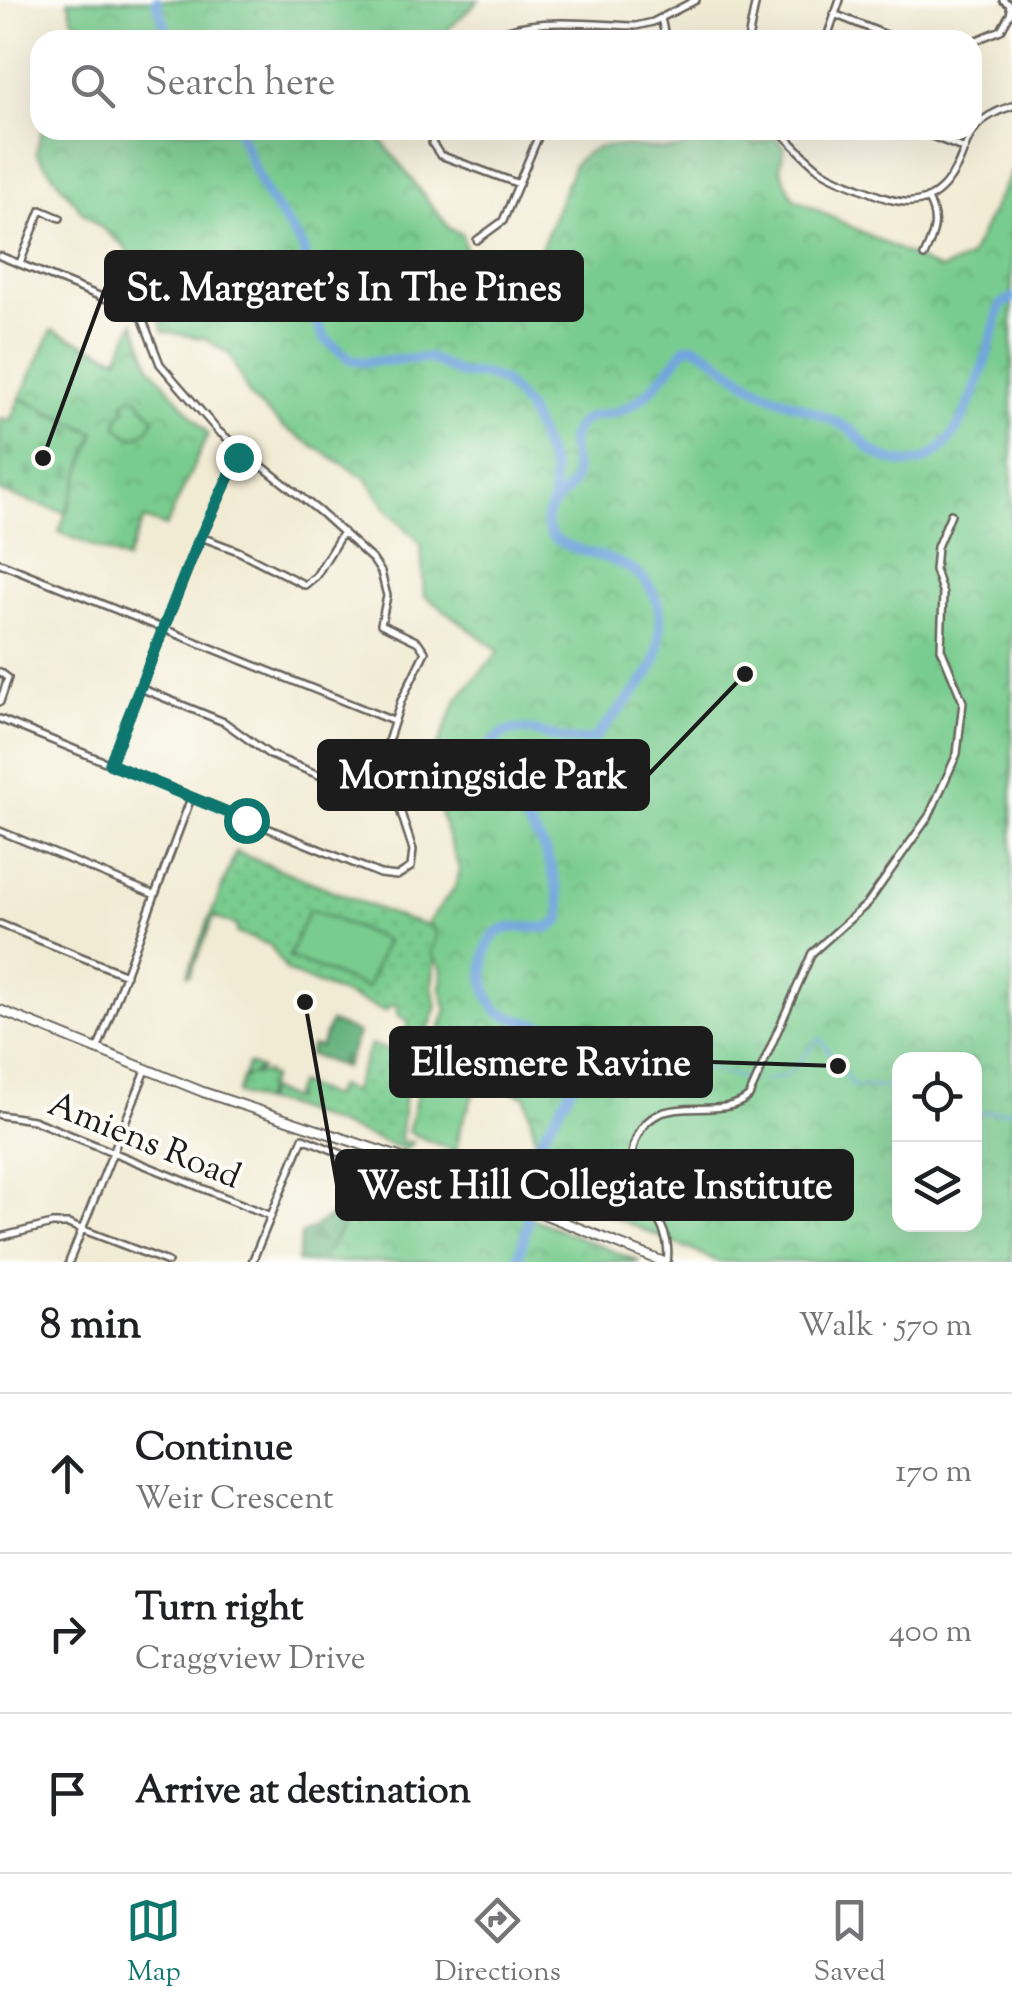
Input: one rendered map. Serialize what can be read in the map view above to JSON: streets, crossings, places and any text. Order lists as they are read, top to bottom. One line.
{"streets":{"street":["Amiens Road"]},"places":["St. Margaret's In The Pines","Morningside Park","West Hill Collegiate Institute","Ellesmere Ravine"],"page":{"search":"Search here","heading":["8 min","Walk · 570 m"],"list":[["Continue","Weir Crescent","170 m"],["Turn right","Craggview Drive","400 m"],"Arrive at destination"],"nav":["Map","Directions","Saved"]}}
